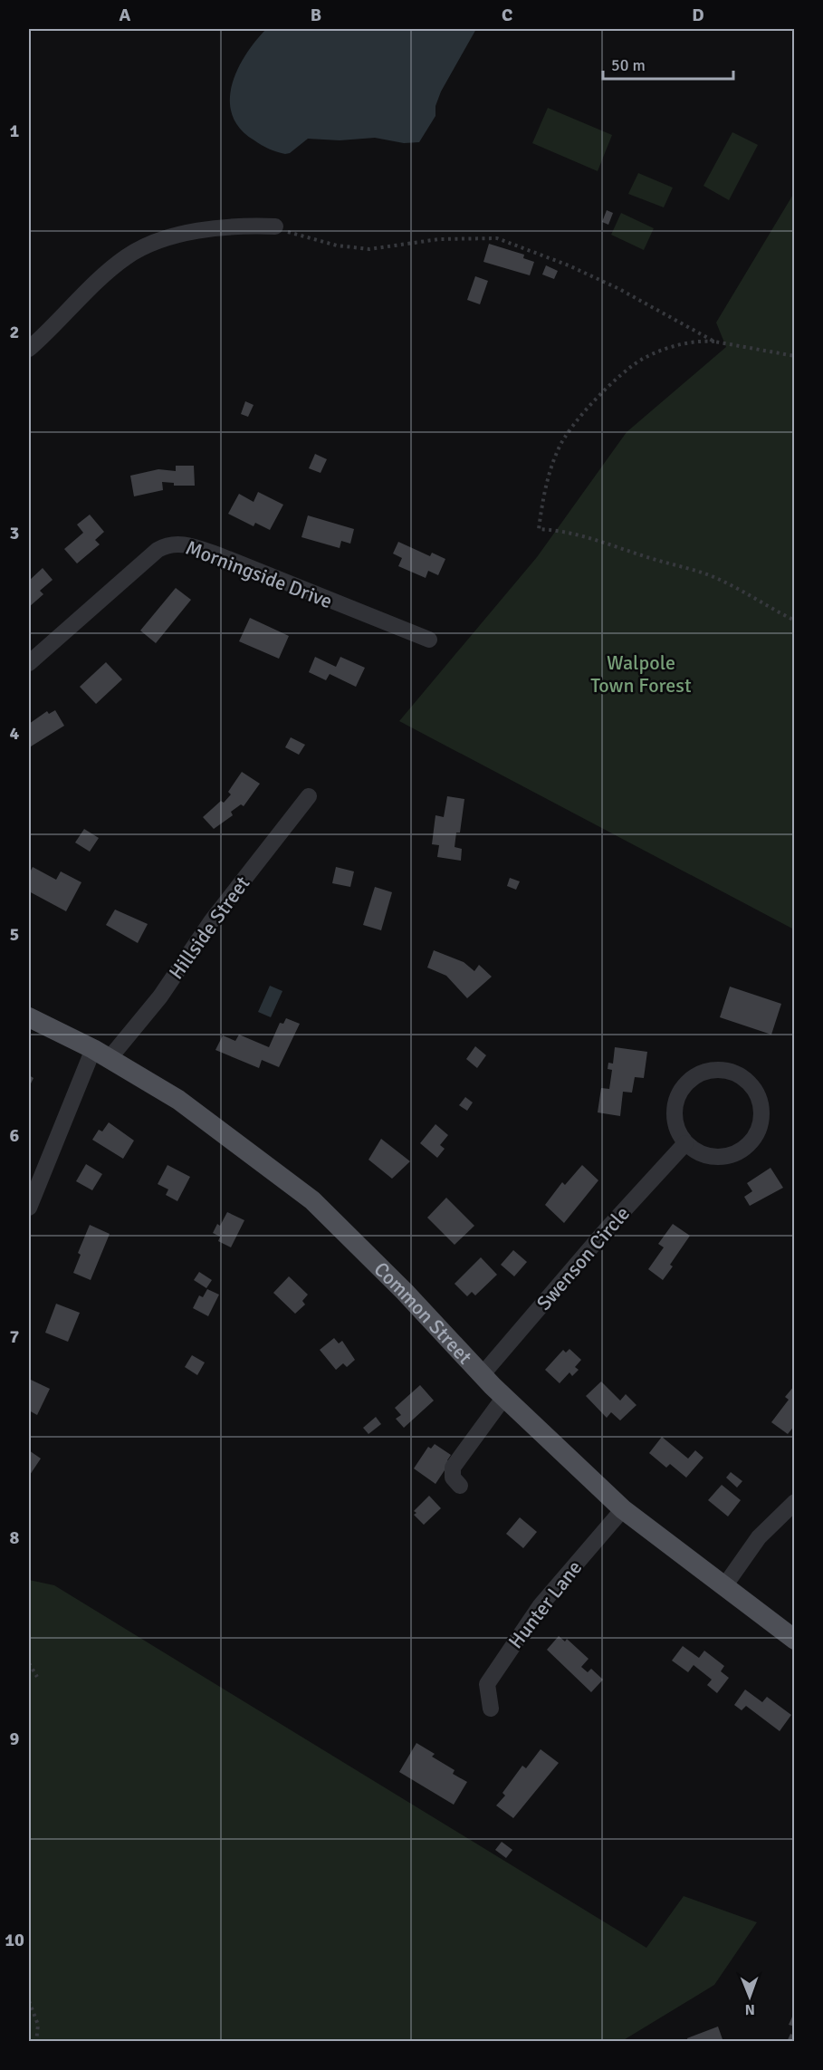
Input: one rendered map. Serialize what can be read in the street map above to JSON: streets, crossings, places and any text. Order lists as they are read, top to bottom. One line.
{"streets":{"main road":["Common Street"],"street":["Morningside Drive","Hillside Street","Swenson Circle","Hunter Lane"]},"crossings":[["Hillside Street","Common Street"],["Swenson Circle","Common Street"],["Common Street","Hunter Lane"]],"parks":["Walpole Town Forest"],"scale_bar":"50 m","north":"bottom","grid":{"columns":["A","B","C","D"],"rows":["1","2","3","4","5","6","7","8","9","10"]}}
